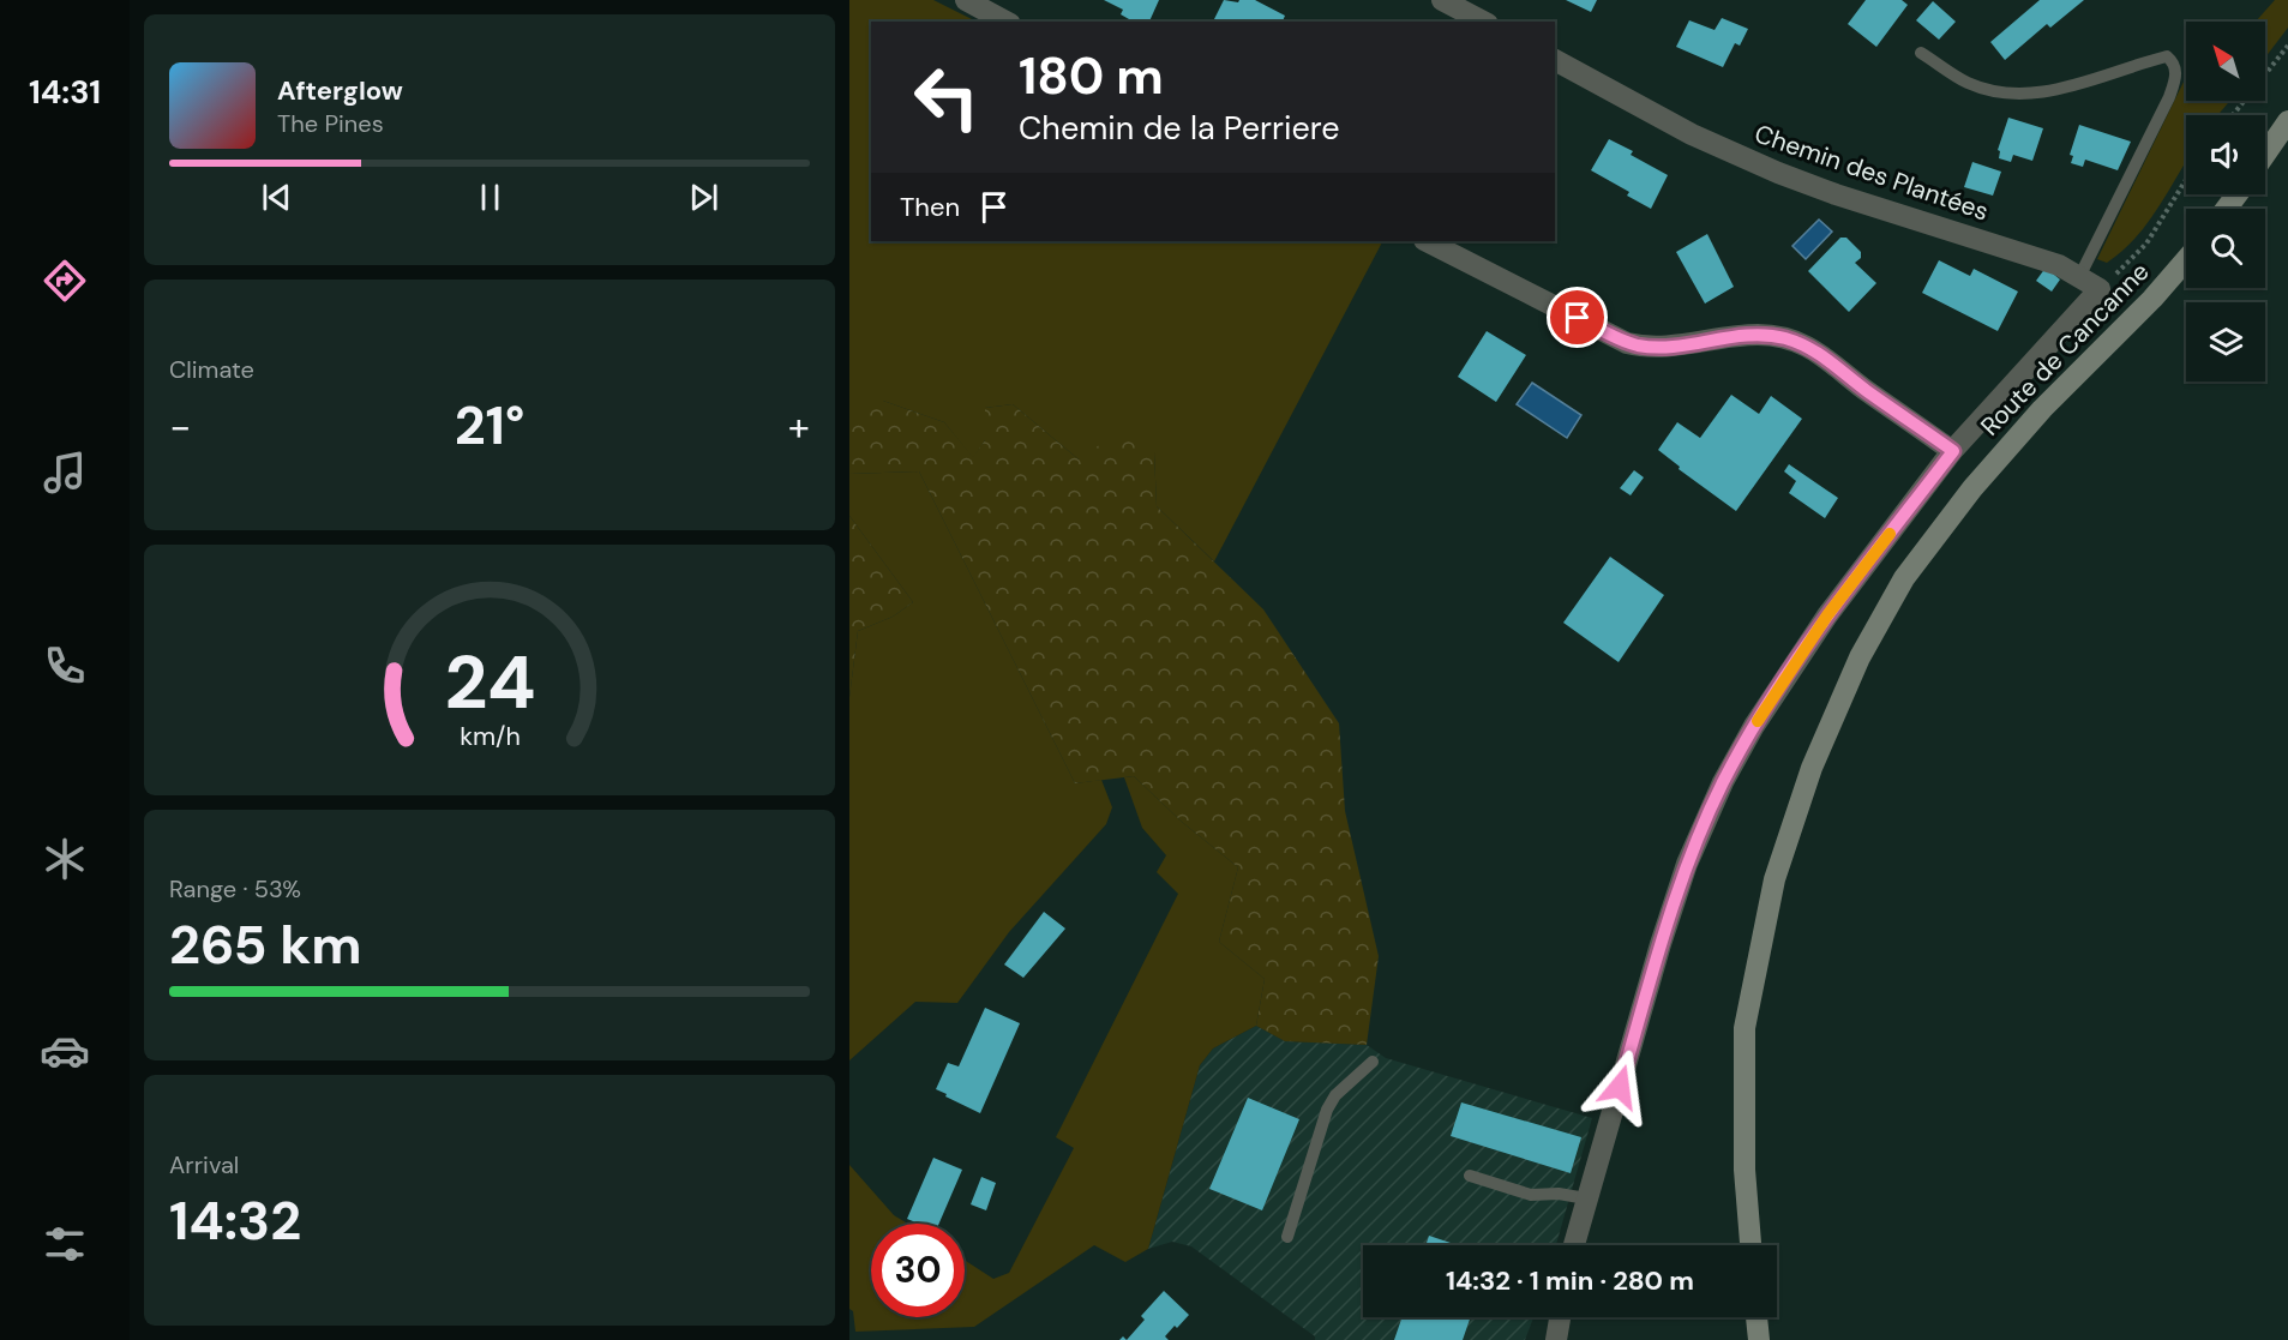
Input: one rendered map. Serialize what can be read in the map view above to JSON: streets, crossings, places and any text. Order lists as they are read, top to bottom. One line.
{"streets":{"main road":["Route de Cancanne"],"street":["Chemin des Plantées"]},"north":"top left","page":{"tabs":"14:31","turn":["180 m","Chemin de la Perriere"],"song":["Afterglow","The Pines"],"then":"Then","tile":["Climate",["Range · 53%","265 km"],["Arrival","14:32"]],"heat":["−","21°","+"],"limit":"30","trip":"14:32 · 1 min · 280 m","gauge":["24","km/h"]}}
